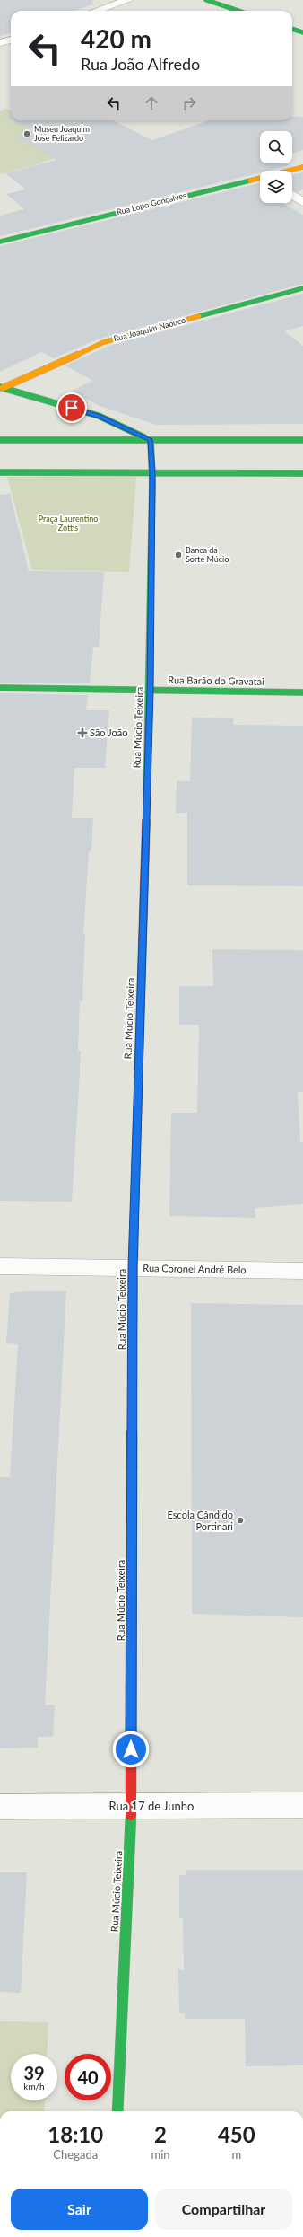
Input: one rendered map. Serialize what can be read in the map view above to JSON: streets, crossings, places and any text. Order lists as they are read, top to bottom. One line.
{"streets":{"street":["Rua Lopo Gonçalves","Rua Joaquim Nabuco","Rua Barão do Gravatai","Rua Múcio Teixeira","Rua Coronel André Belo","Rua 17 de Junho"]},"crossings":[["Rua Barão do Gravatai","Rua Múcio Teixeira"],["Rua Múcio Teixeira","Rua Coronel André Belo"],["Rua Múcio Teixeira","Rua 17 de Junho"]],"parks":["Praça Laurentino Zottis"],"places":{"other":["Museu Joaquim José Felizardo","Banca da Sorte Múcio","Escola Cândido Portinari"],"health":["São João"]},"page":{"turn":["420 m","Rua João Alfredo"],"speed":"39 km/h","limit":"40","eta":["18:10","Chegada","2","min","450","m"],"buttons":["Sair","Compartilhar"]}}
